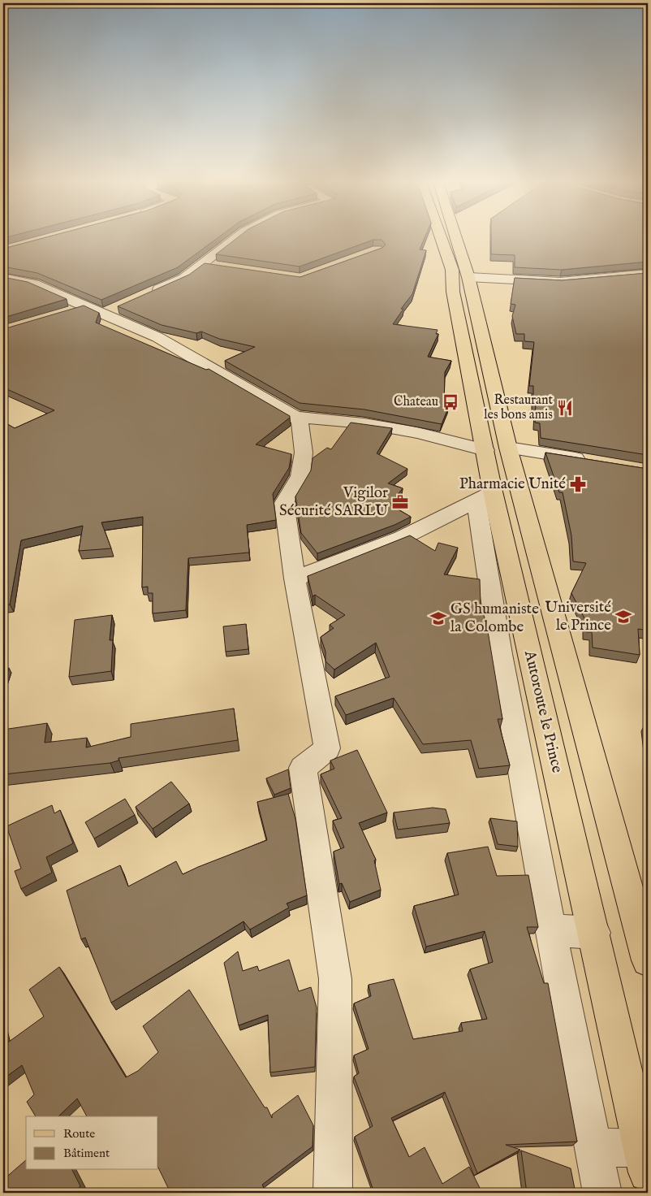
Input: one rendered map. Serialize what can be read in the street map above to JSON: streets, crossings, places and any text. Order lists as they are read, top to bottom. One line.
{"streets":{"main road":["Autoroute le Prince"]},"places":{"bus stop":["Chateau"],"restaurant":["Restaurant les bons amis"],"pharmacy":["Pharmacie Unité"],"office":["Vigilor Sécurité SARLU"],"school or university":["Université le Prince","GS humaniste la Colombe"]},"legend":["Route","Bâtiment"]}
